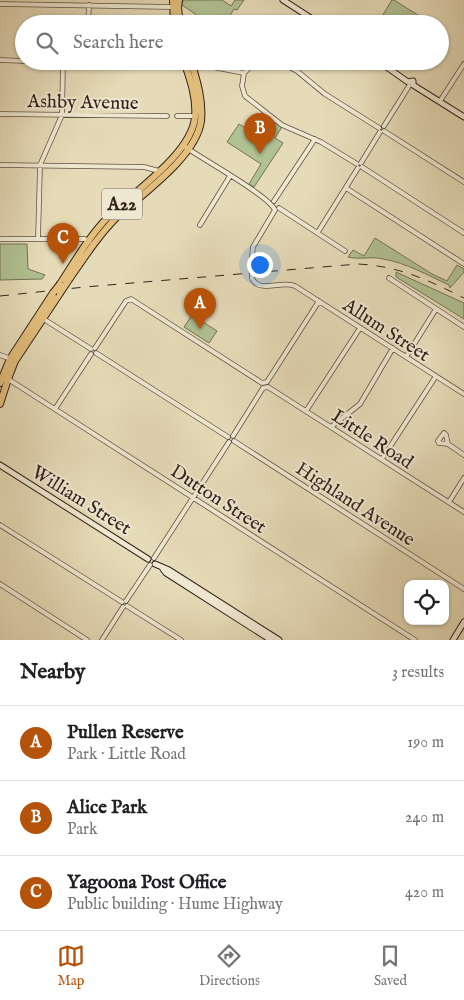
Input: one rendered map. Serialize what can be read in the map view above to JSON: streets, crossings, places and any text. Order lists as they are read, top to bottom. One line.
{"streets":{"highway":["A22"],"street":["Ashby Avenue","Allum Street","Little Road","Dutton Street","William Street","Highland Avenue"]},"crossings":[["A22","Dutton Street"]],"page":{"search":"Search here","pins":["B","C","A"],"heading":["Nearby","3 results"],"list":[{"mark":"A","name":"Pullen Reserve","note":"Park · Little Road","value":"190 m"},{"mark":"B","name":"Alice Park","note":"Park","value":"240 m"},{"mark":"C","name":"Yagoona Post Office","note":"Public building · Hume Highway","value":"420 m"}],"nav":["Map","Directions","Saved"]}}
